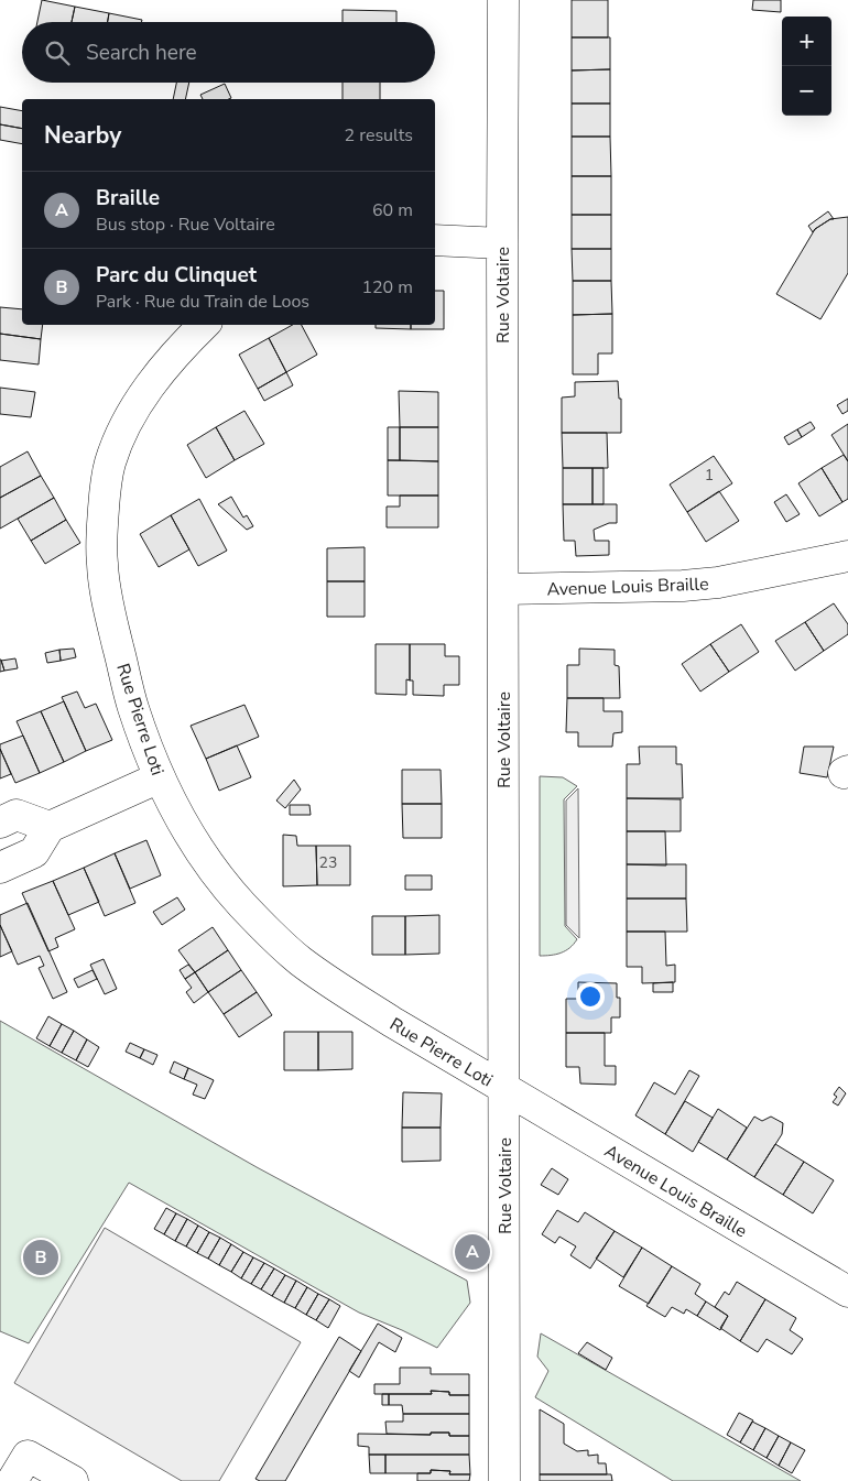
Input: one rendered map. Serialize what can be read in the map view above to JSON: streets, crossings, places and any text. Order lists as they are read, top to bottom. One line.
{"streets":{"street":["Rue Voltaire","Avenue Louis Braille","Rue Pierre Loti"]},"crossings":[["Rue Voltaire","Avenue Louis Braille"],["Rue Voltaire","Rue Pierre Loti"],["Avenue Louis Braille","Rue Pierre Loti"]],"house_numbers":["1","23"],"page":{"map_buttons":["+","−"],"search":"Search here","heading":["Nearby","2 results"],"list":[{"mark":"A","name":"Braille","note":"Bus stop · Rue Voltaire","value":"60 m"},{"mark":"B","name":"Parc du Clinquet","note":"Park · Rue du Train de Loos","value":"120 m"}],"pins":["A","B"]}}
